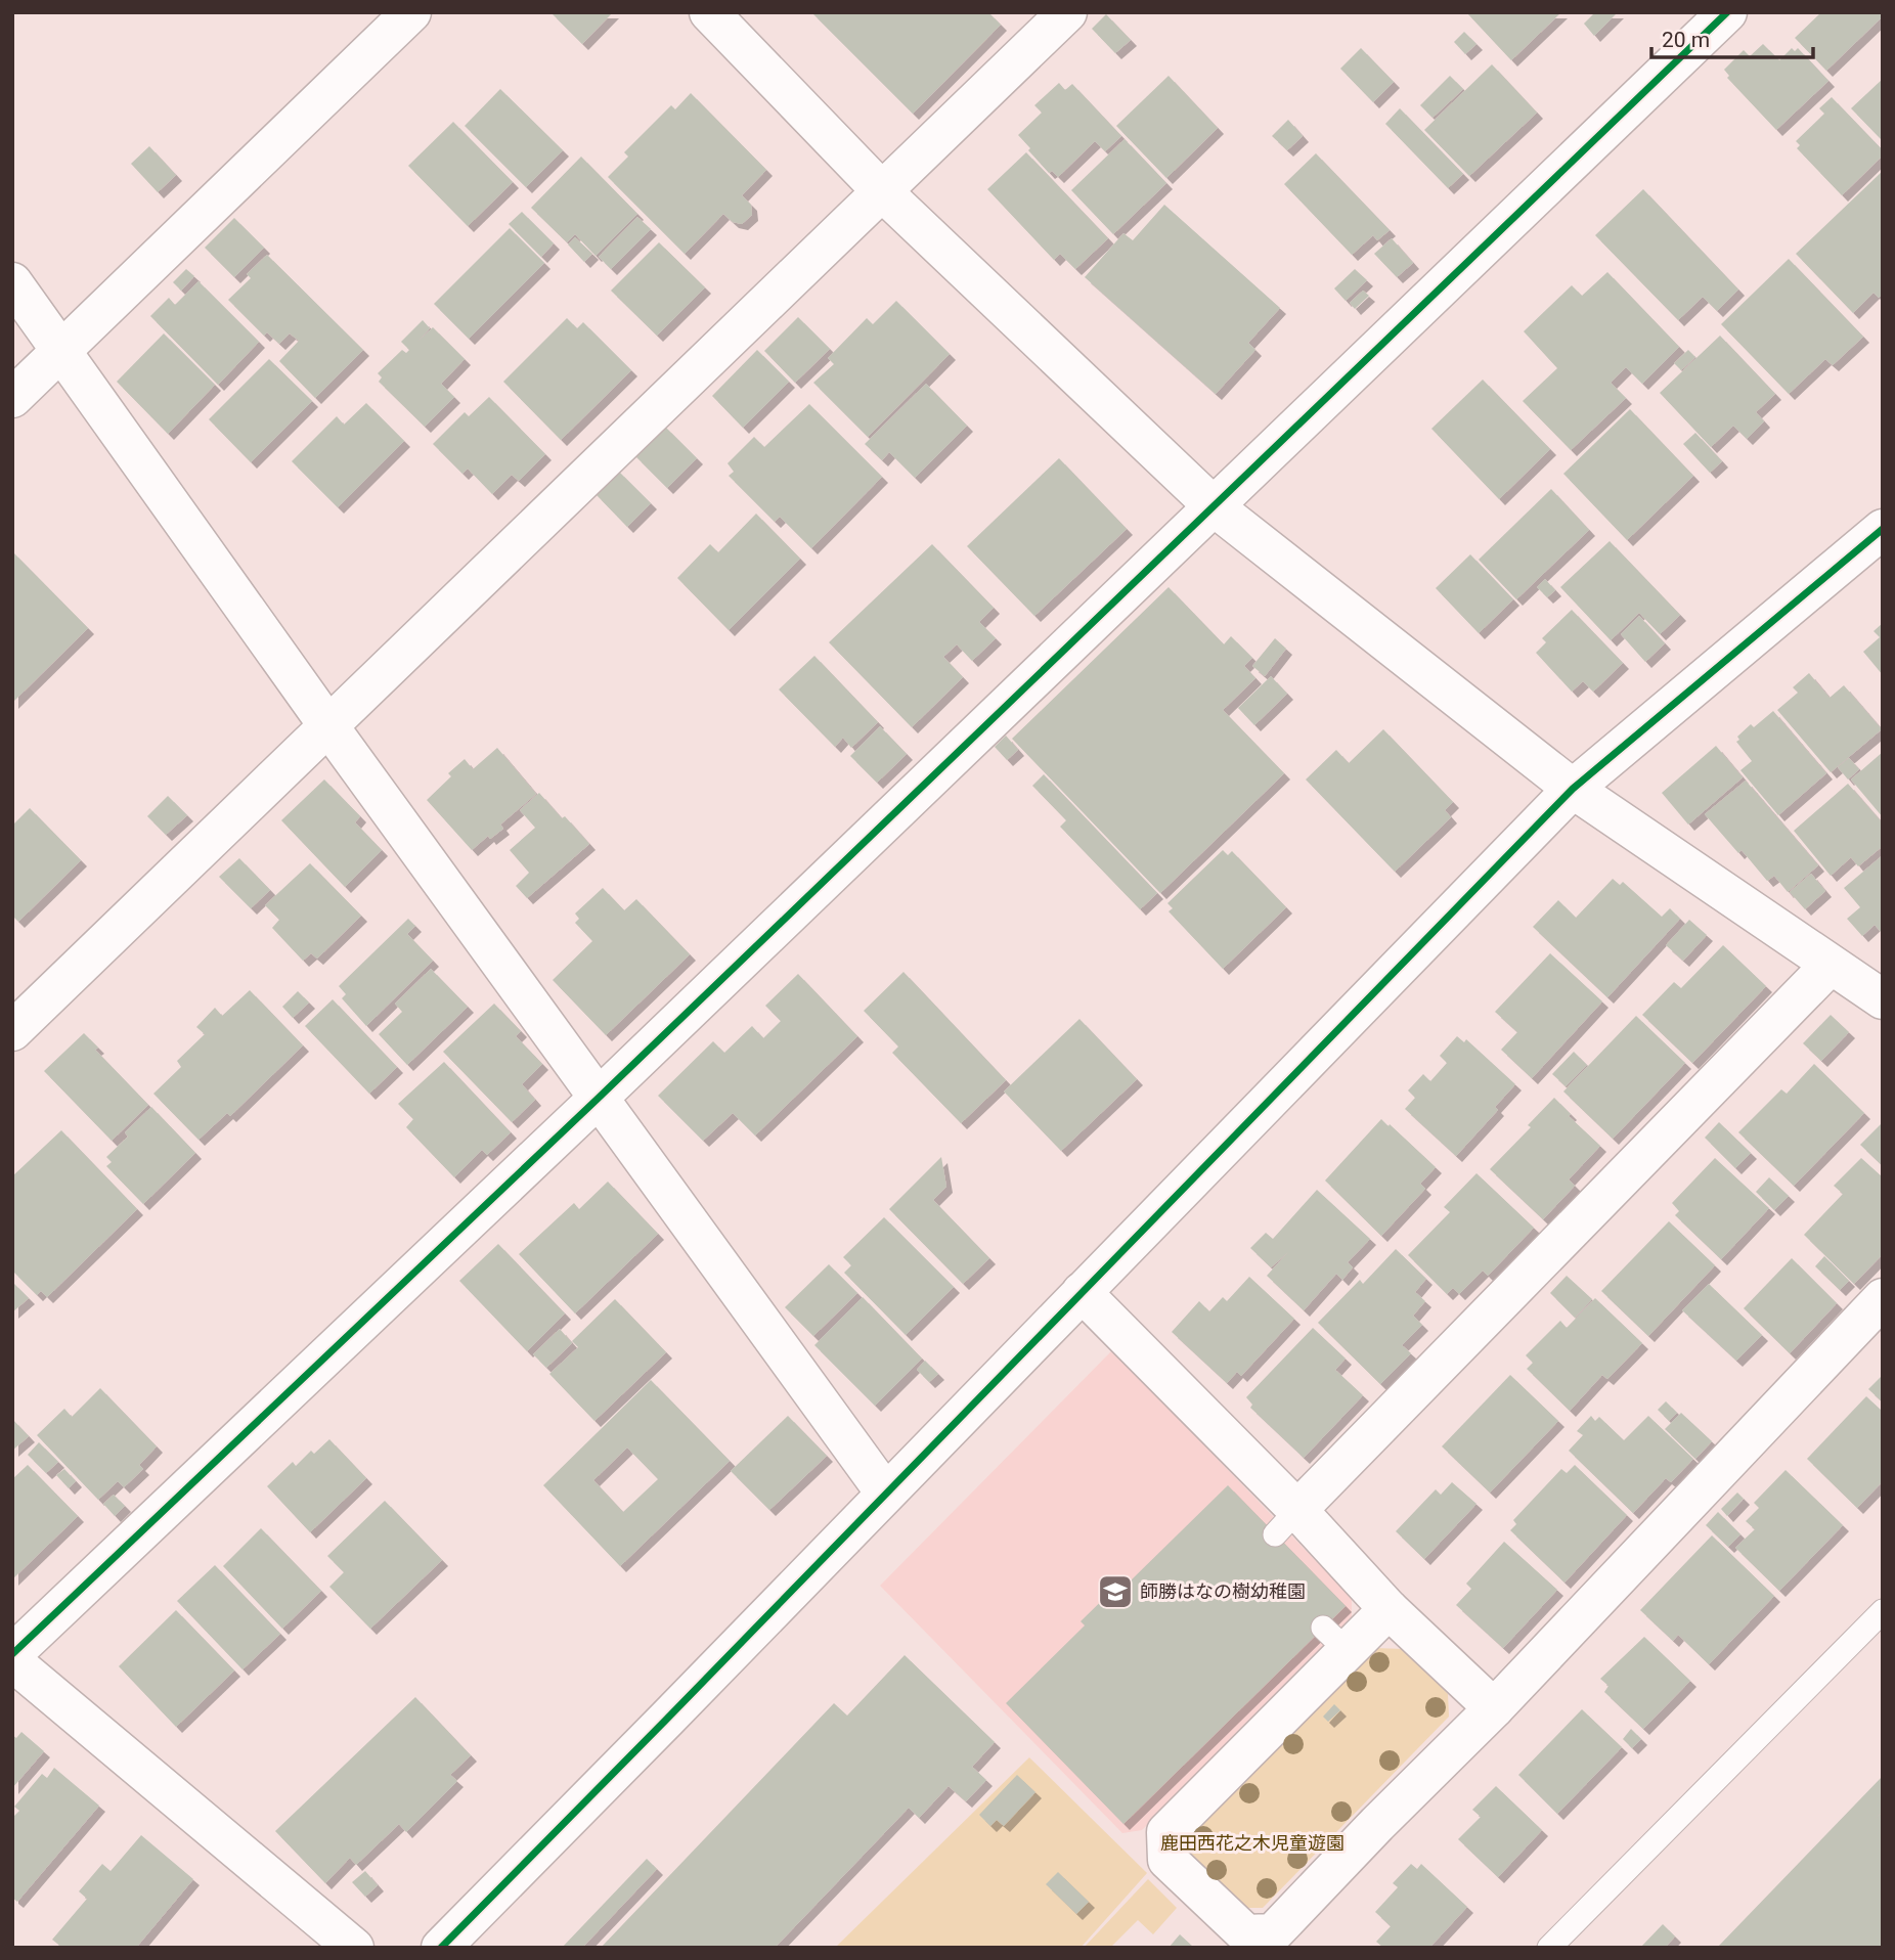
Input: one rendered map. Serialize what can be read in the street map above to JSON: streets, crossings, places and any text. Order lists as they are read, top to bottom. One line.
{"parks":["鹿田西花之木児童遊園"],"places":{"school or university":["師勝はなの樹幼稚園"]},"scale_bar":"20 m"}
